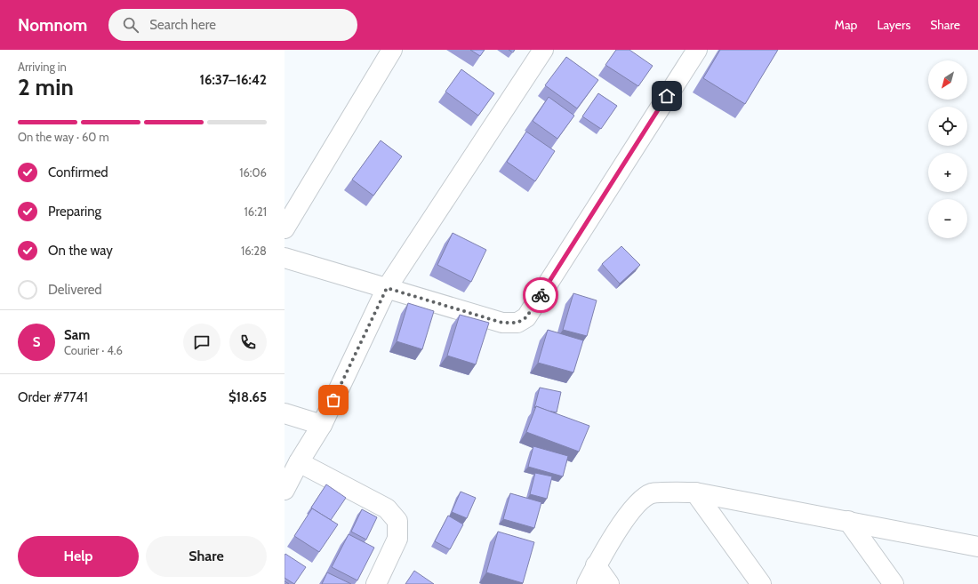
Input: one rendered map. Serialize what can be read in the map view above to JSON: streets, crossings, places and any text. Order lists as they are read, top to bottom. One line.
{"north":"bottom left","page":{"header":"Nomnom","search":"Search here","nav":["Map","Layers","Share"],"heading":["2 min","Arriving in","16:37–16:42"],"panel":["Sam","Courier · 4.6","Order #7741","$18.65"],"map_buttons":["+","−"],"bar":"On the way · 60 m","list":[["Confirmed","16:06"],["Preparing","16:21"],["On the way","16:28"],"Delivered"],"round":"S","buttons":["Help","Share"]}}
